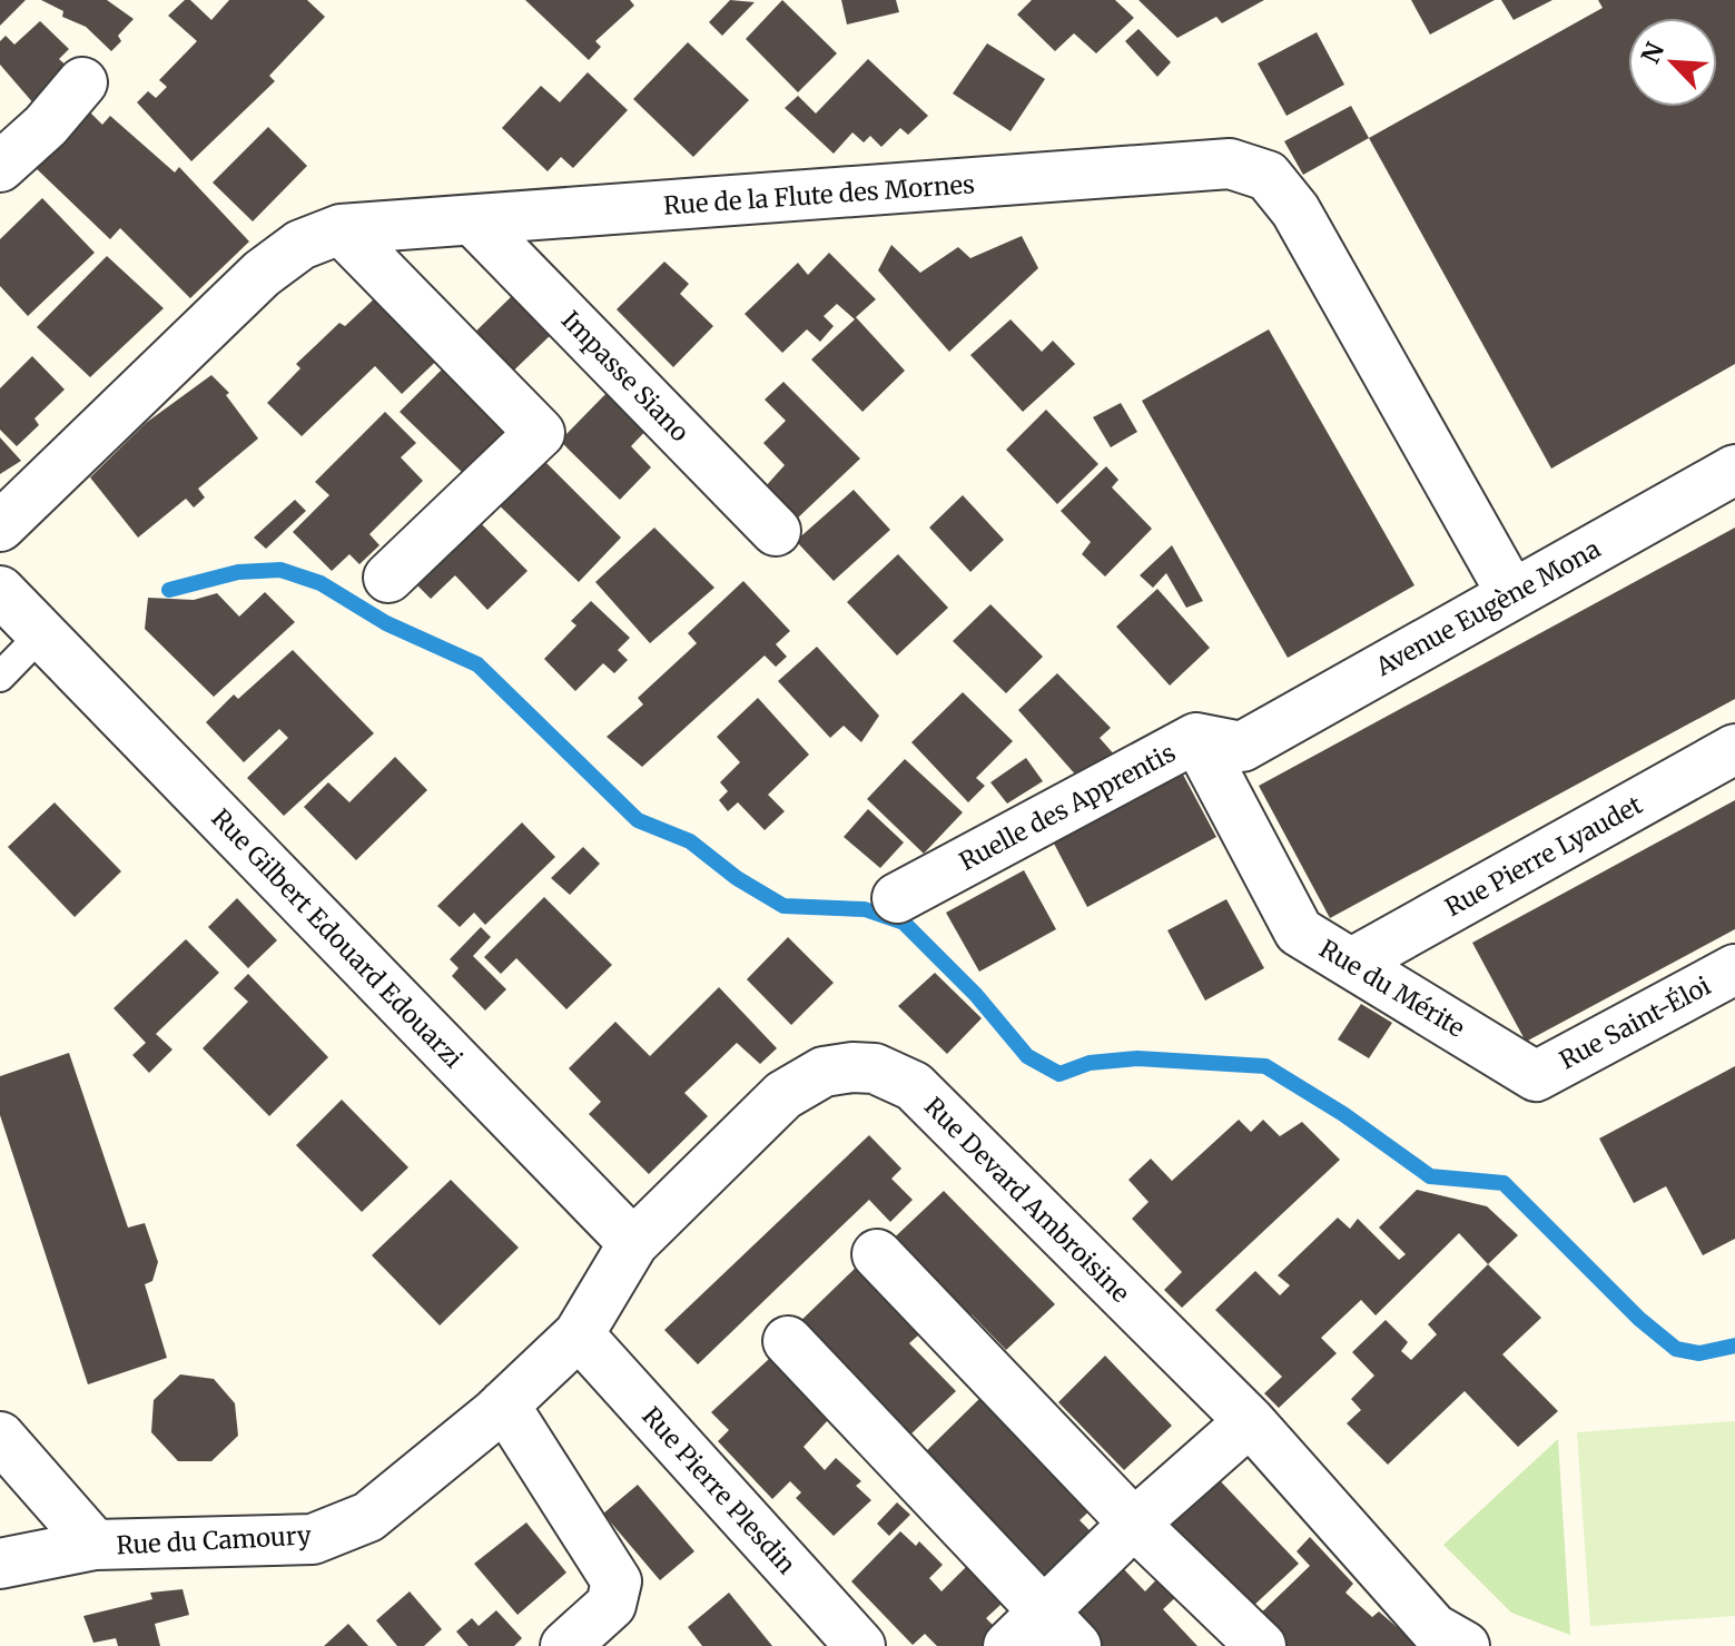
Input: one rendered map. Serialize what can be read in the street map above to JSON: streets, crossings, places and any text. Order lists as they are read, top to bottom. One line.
{"streets":{"street":["Rue de la Flute des Mornes","Impasse Siano","Avenue Eugène Mona","Ruelle des Apprentis","Rue Pierre Lyaudet","Rue Gilbert Edouard Edouarzi","Rue du Mérite","Rue Saint-Éloi","Rue Devard Ambroisine","Rue Pierre Plesdin","Rue du Camoury"]},"crossings":[["Rue de la Flute des Mornes","Impasse Siano"],["Rue de la Flute des Mornes","Avenue Eugène Mona"],["Avenue Eugène Mona","Ruelle des Apprentis"],["Avenue Eugène Mona","Rue du Mérite"],["Ruelle des Apprentis","Rue du Mérite"],["Rue Pierre Lyaudet","Rue du Mérite"],["Rue Gilbert Edouard Edouarzi","Rue Devard Ambroisine"],["Rue du Mérite","Rue Saint-Éloi"],["Rue Devard Ambroisine","Rue Pierre Plesdin"],["Rue Devard Ambroisine","Rue du Camoury"]],"north":"top left"}
